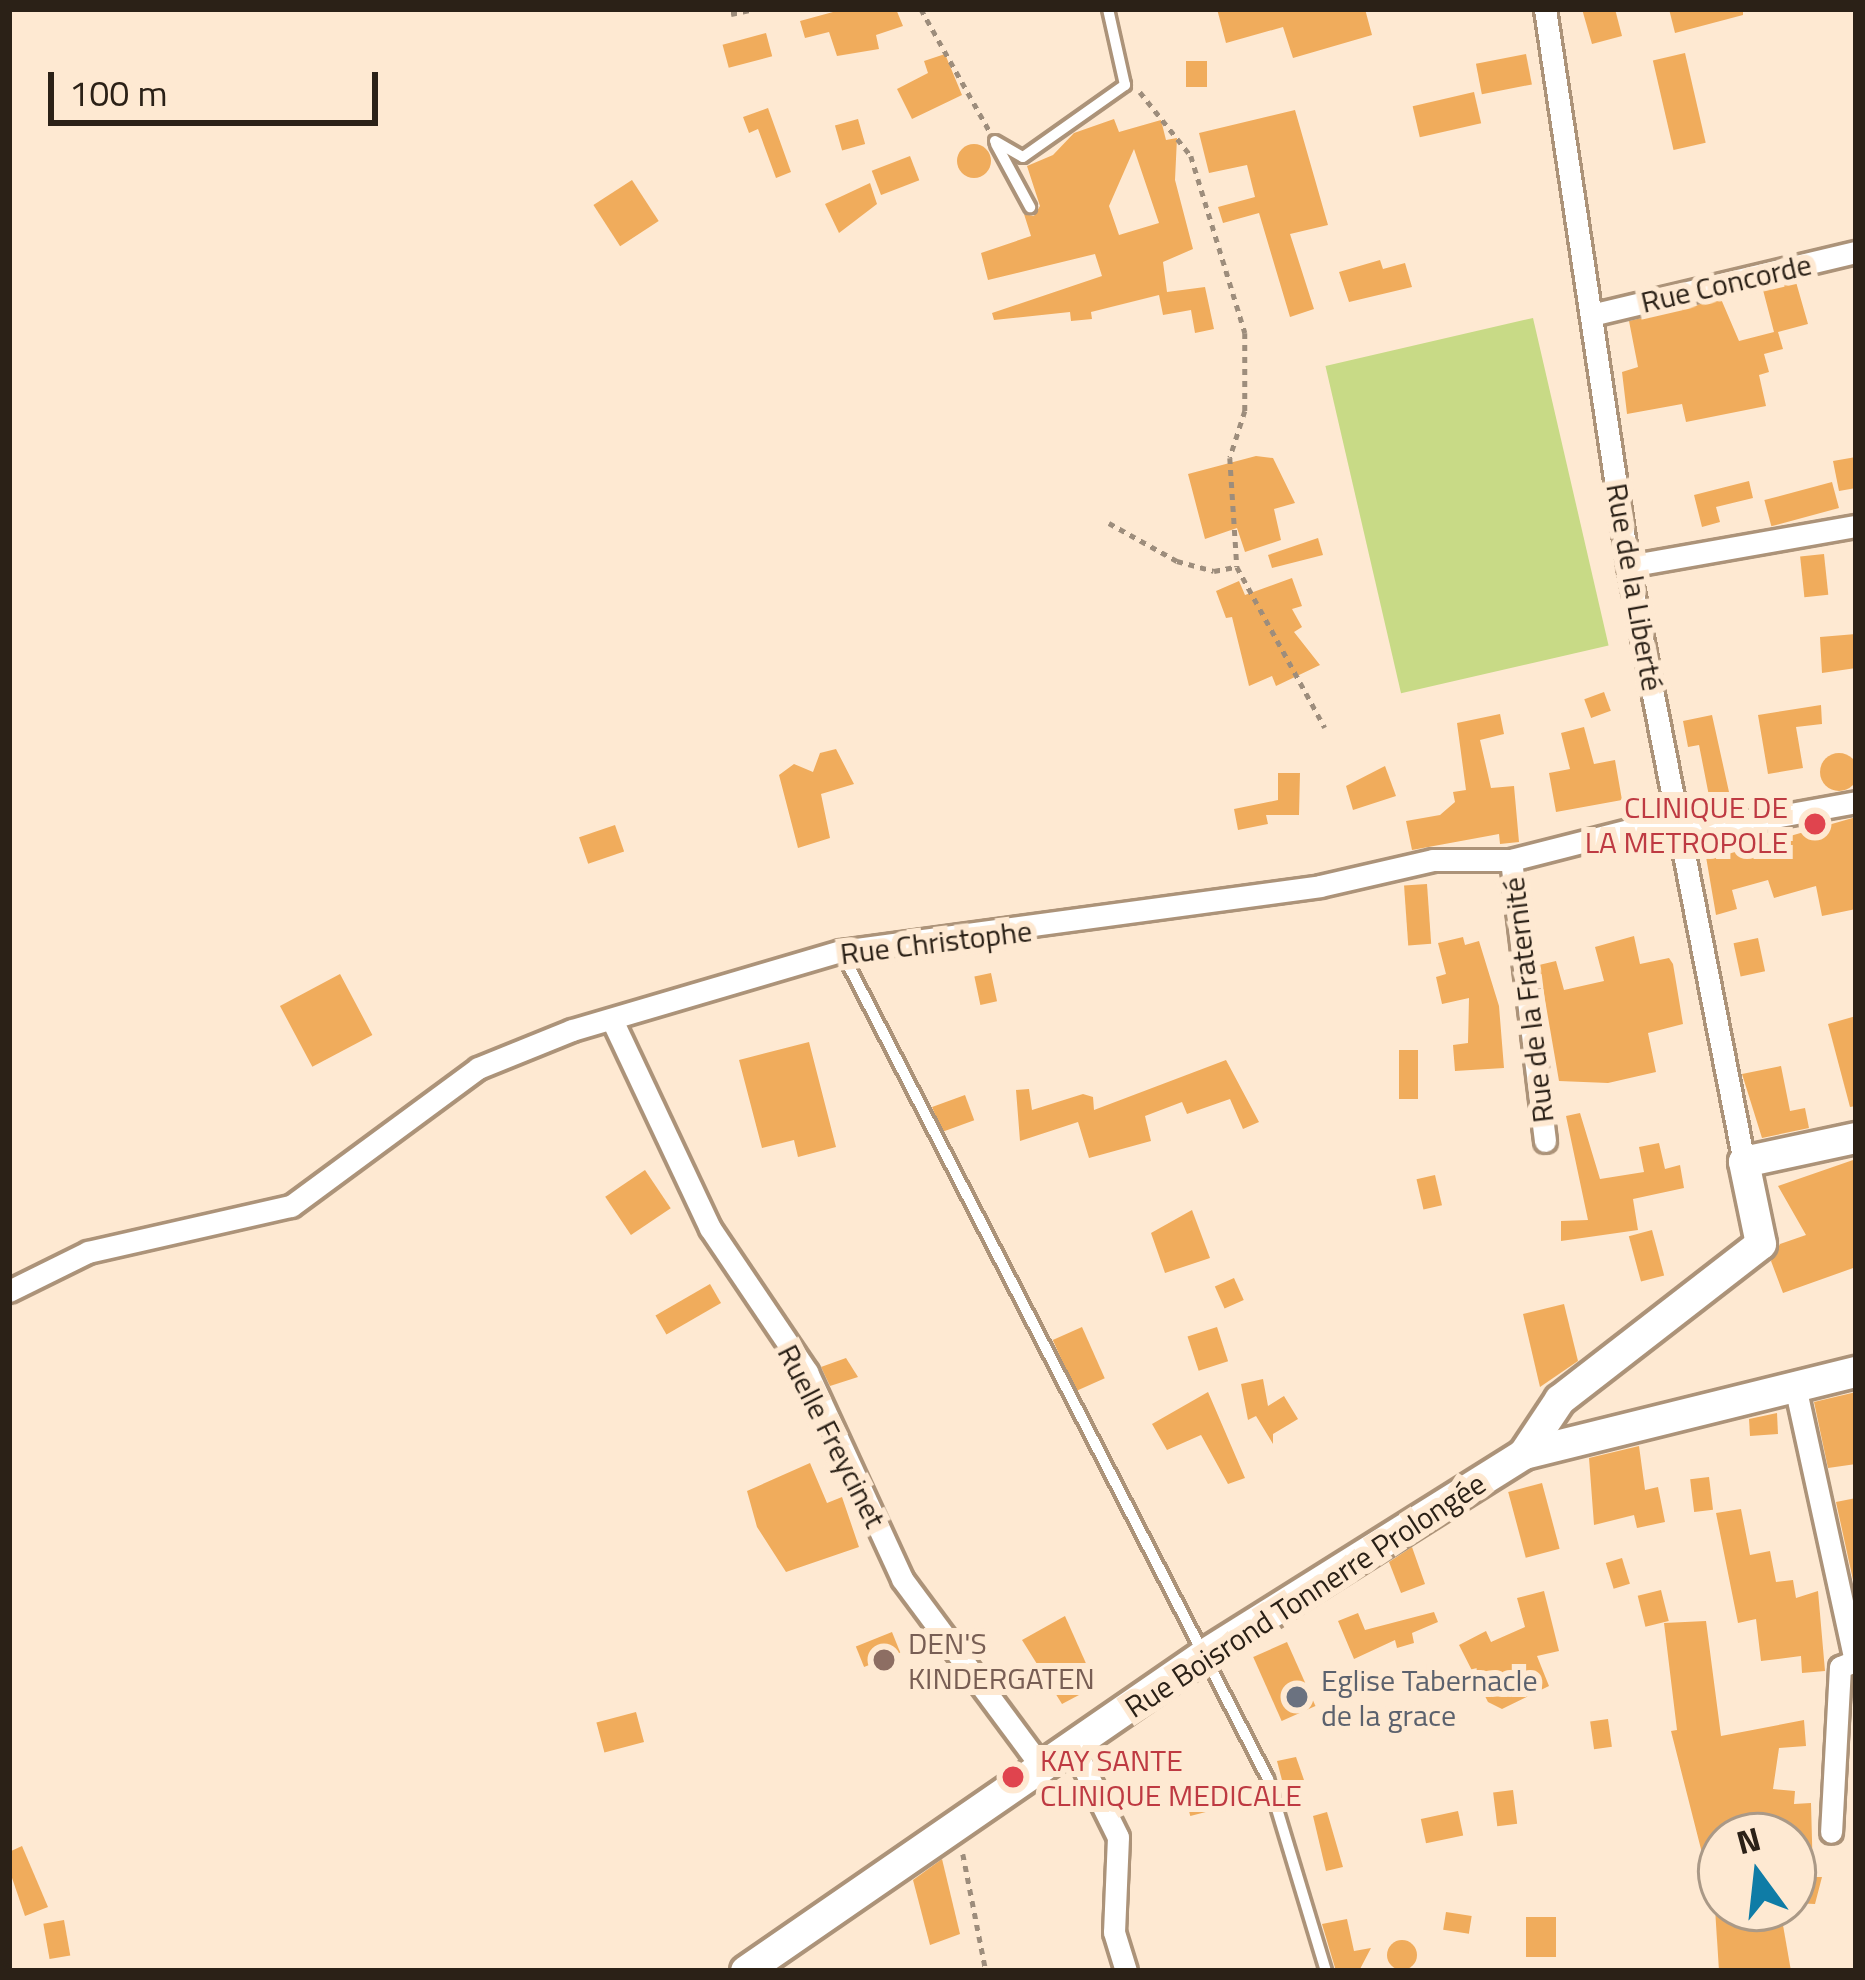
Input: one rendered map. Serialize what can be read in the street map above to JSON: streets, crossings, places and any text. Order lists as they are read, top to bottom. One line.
{"streets":{"street":["Rue Concorde","Rue de la Liberté","Rue Christophe","Rue de la Fraternité","Ruelle Freycinet","Rue Boisrond Tonnerre Prolongée"]},"crossings":[["Rue Concorde","Rue de la Liberté"],["Rue de la Liberté","Rue Christophe"],["Rue Christophe","Rue de la Fraternité"],["Rue Christophe","Ruelle Freycinet"],["Ruelle Freycinet","Rue Boisrond Tonnerre Prolongée"]],"places":["CLINIQUE DE LA METROPOLE","DEN'S KINDERGATEN","Eglise Tabernacle de la grace","KAY SANTE CLINIQUE MEDICALE"],"scale_bar":"100 m","north":"top"}
